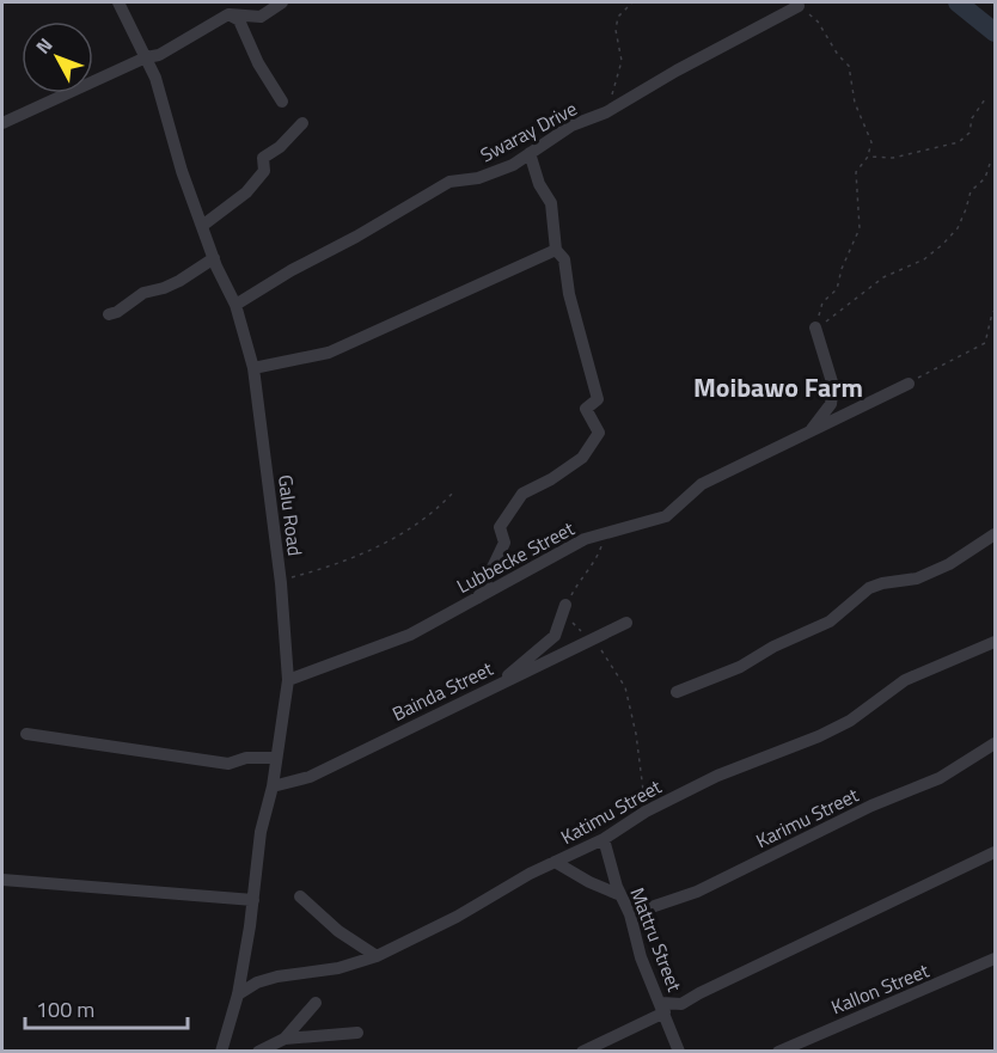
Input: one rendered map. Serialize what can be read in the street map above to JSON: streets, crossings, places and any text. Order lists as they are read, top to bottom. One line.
{"streets":{"street":["Swaray Drive","Galu Road","Lubbecke Street","Bainda Street","Katimu Street","Karimu Street","Mattru Street","Kallon Street"]},"crossings":[["Swaray Drive","Galu Road"],["Galu Road","Lubbecke Street"],["Galu Road","Bainda Street"],["Galu Road","Katimu Street"],["Katimu Street","Mattru Street"],["Karimu Street","Mattru Street"]],"districts":["Moibawo Farm"],"scale_bar":"100 m","north":"top left"}
